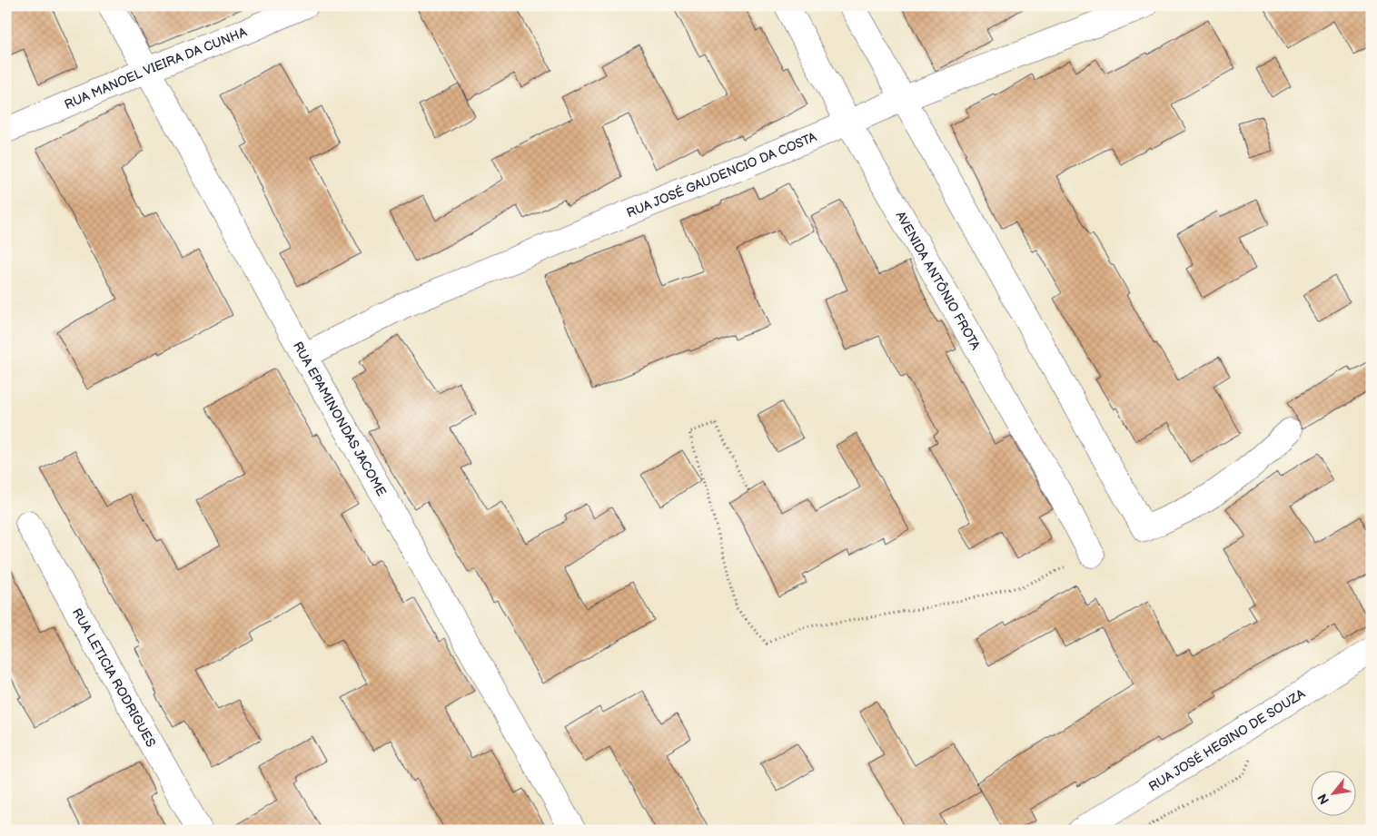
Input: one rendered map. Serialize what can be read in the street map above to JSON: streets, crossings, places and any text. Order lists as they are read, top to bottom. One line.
{"streets":{"street":["RUA MANOEL VIEIRA DA CUNHA","RUA JOSÉ GAUDENCIO DA COSTA","AVENIDA ANTÔNIO FROTA","RUA EPAMINONDAS JACOME","RUA LETICIA RODRIGUES","RUA JOSÉ HEGINO DE SOUZA"]},"crossings":[["RUA MANOEL VIEIRA DA CUNHA","RUA EPAMINONDAS JACOME"],["RUA JOSÉ GAUDENCIO DA COSTA","AVENIDA ANTÔNIO FROTA"],["RUA JOSÉ GAUDENCIO DA COSTA","RUA EPAMINONDAS JACOME"]],"north":"bottom left"}
